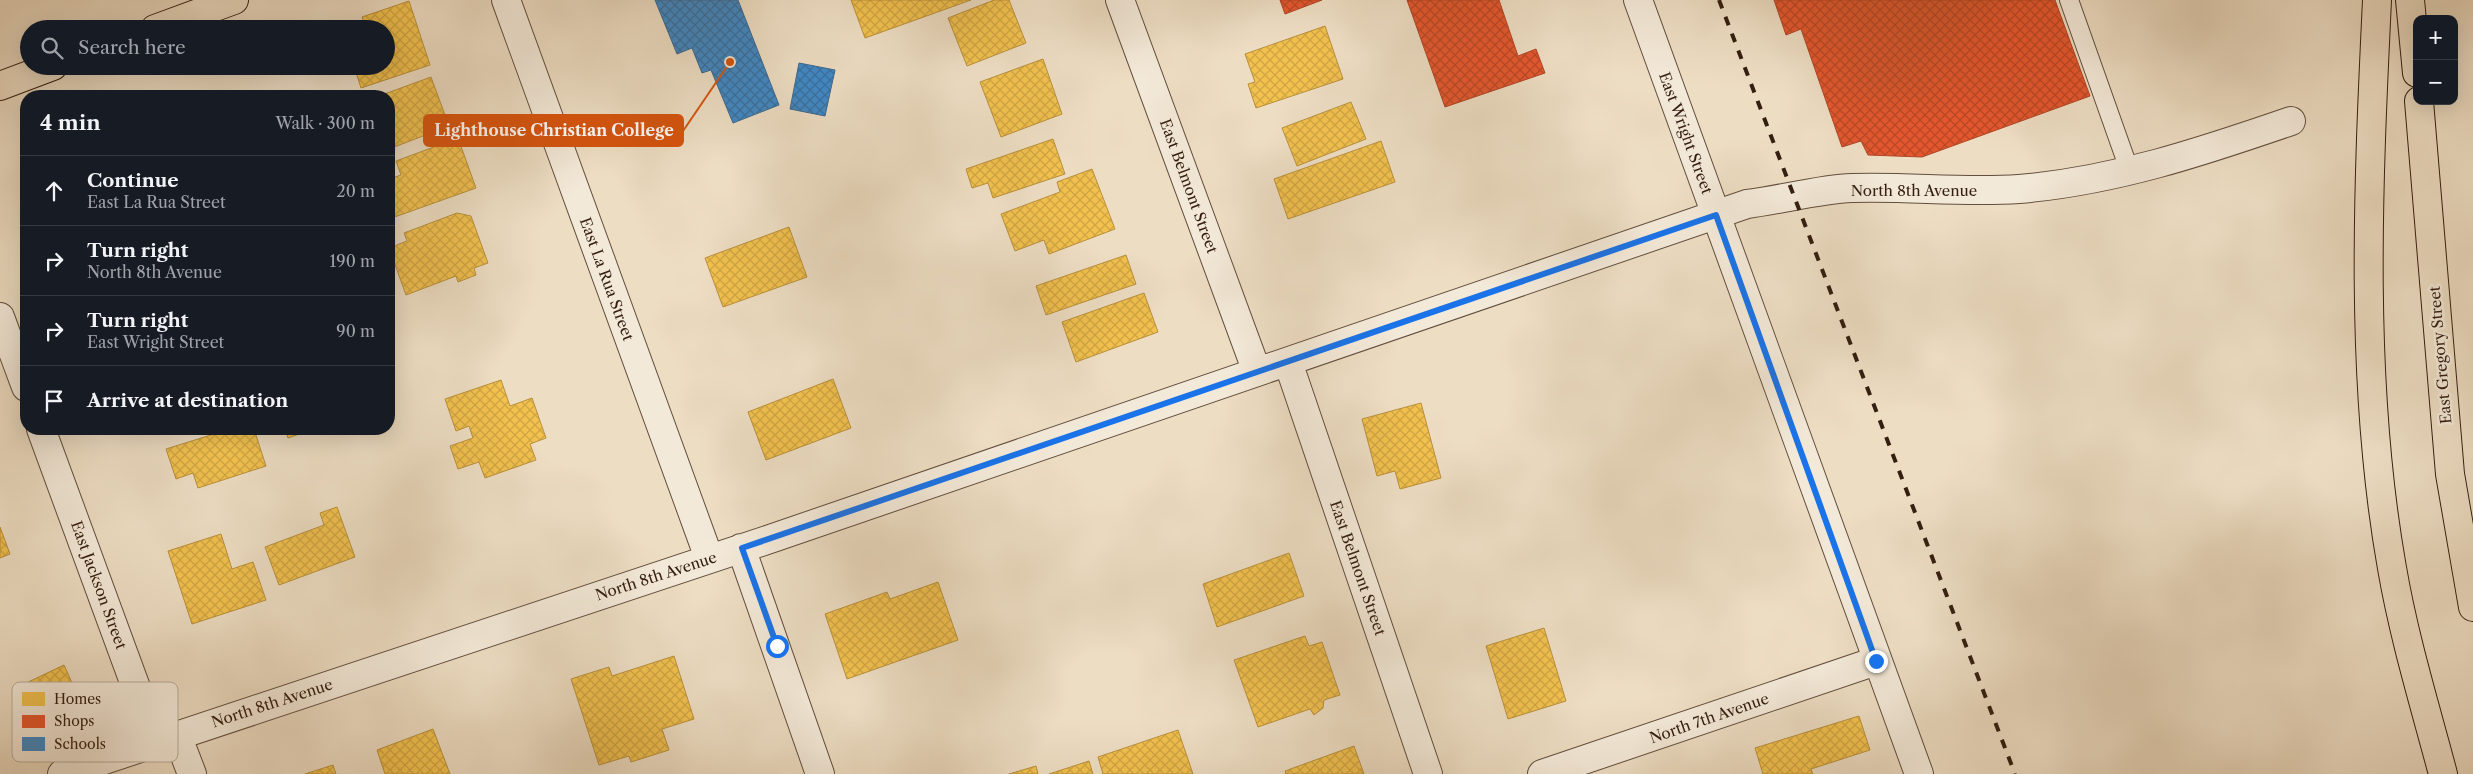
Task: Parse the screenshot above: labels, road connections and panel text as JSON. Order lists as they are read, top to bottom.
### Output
{
  "streets": {
    "main road": ["East Gregory Street"],
    "street": [
      "East Wright Street",
      "East Belmont Street",
      "North 8th Avenue",
      "East La Rua Street",
      "East Jackson Street",
      "North 7th Avenue"
    ]
  },
  "crossings": [
    ["East Wright Street", "North 8th Avenue"],
    ["East Wright Street", "North 7th Avenue"],
    ["East Belmont Street", "North 8th Avenue"],
    ["North 8th Avenue", "East La Rua Street"]
  ],
  "places": ["Lighthouse Christian College"],
  "legend": ["Homes", "Shops", "Schools"],
  "page": {
    "map_buttons": ["+", "−"],
    "search": "Search here",
    "heading": ["4 min", "Walk · 300 m"],
    "list": [
      ["Continue", "East La Rua Street", "20 m"],
      ["Turn right", "North 8th Avenue", "190 m"],
      ["Turn right", "East Wright Street", "90 m"],
      "Arrive at destination"
    ]
  }
}
